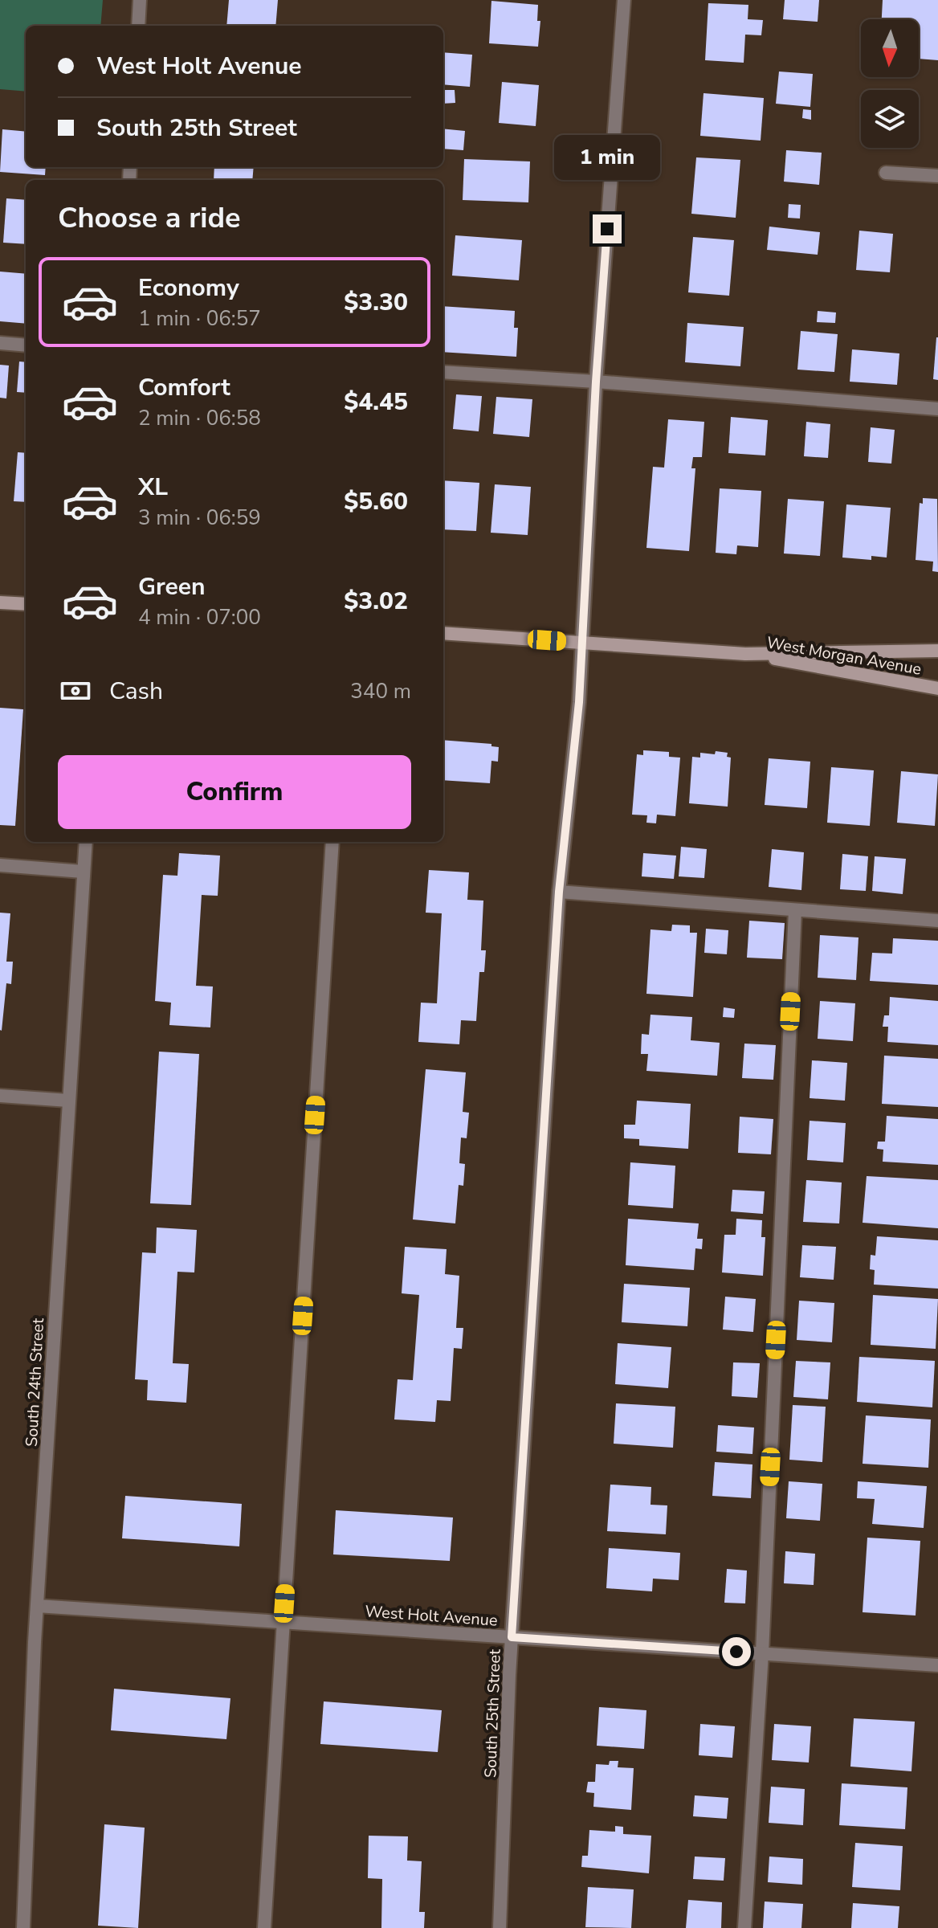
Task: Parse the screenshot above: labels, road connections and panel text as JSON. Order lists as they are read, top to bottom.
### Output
{
  "streets": {
    "street": [
      "West Morgan Avenue",
      "South 24th Street",
      "West Holt Avenue",
      "South 25th Street"
    ]
  },
  "crossings": [
    ["West Morgan Avenue", "South 25th Street"],
    ["South 24th Street", "West Holt Avenue"],
    ["West Holt Avenue", "South 25th Street"]
  ],
  "north": "bottom",
  "page": {
    "banner": ["West Holt Avenue", "South 25th Street"],
    "bubble": "1 min",
    "heading": "Choose a ride",
    "list": [
      {
        "name": "Economy",
        "note": "1 min · 06:57",
        "value": "$3.30"
      },
      {
        "name": "Comfort",
        "note": "2 min · 06:58",
        "value": "$4.45"
      },
      {
        "name": "XL",
        "note": "3 min · 06:59",
        "value": "$5.60"
      },
      {
        "name": "Green",
        "note": "4 min · 07:00",
        "value": "$3.02"
      }
    ],
    "pay": ["Cash", "340 m"],
    "buttons": "Confirm"
  }
}
